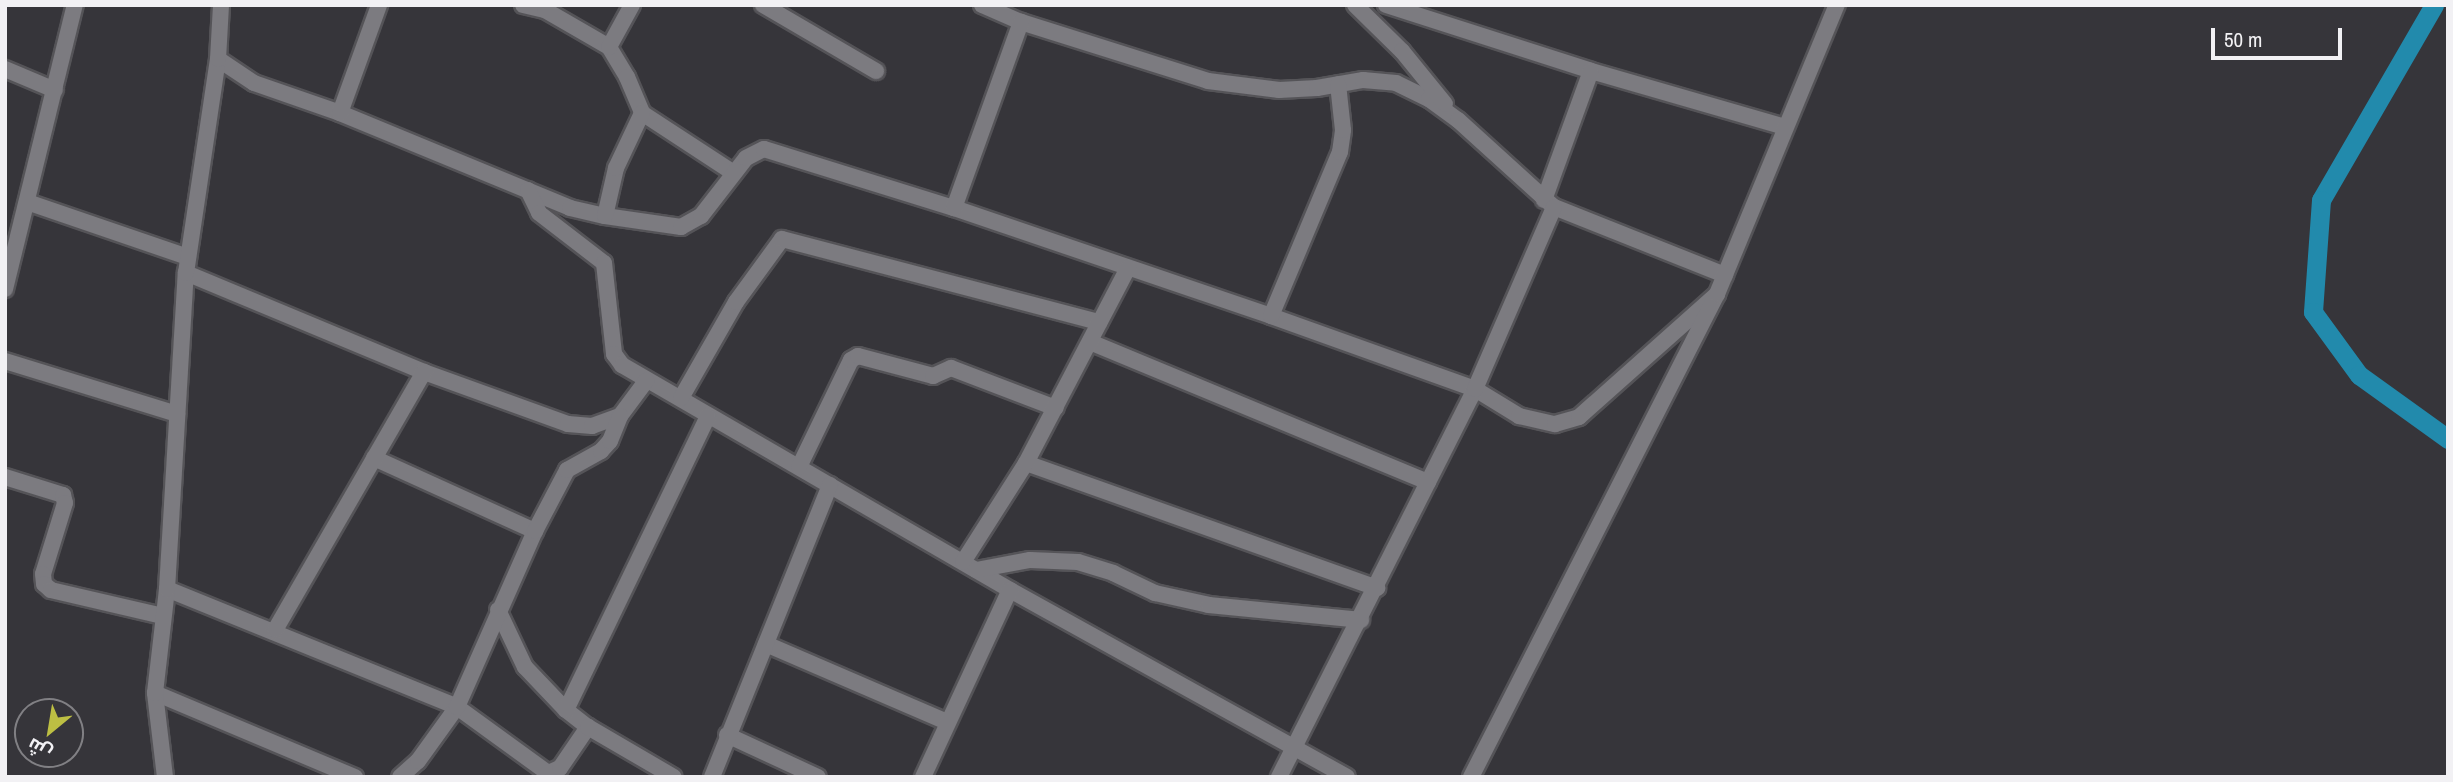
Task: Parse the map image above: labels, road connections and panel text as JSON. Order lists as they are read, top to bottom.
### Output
{
  "scale_bar": "50 m",
  "north": "bottom left"
}
